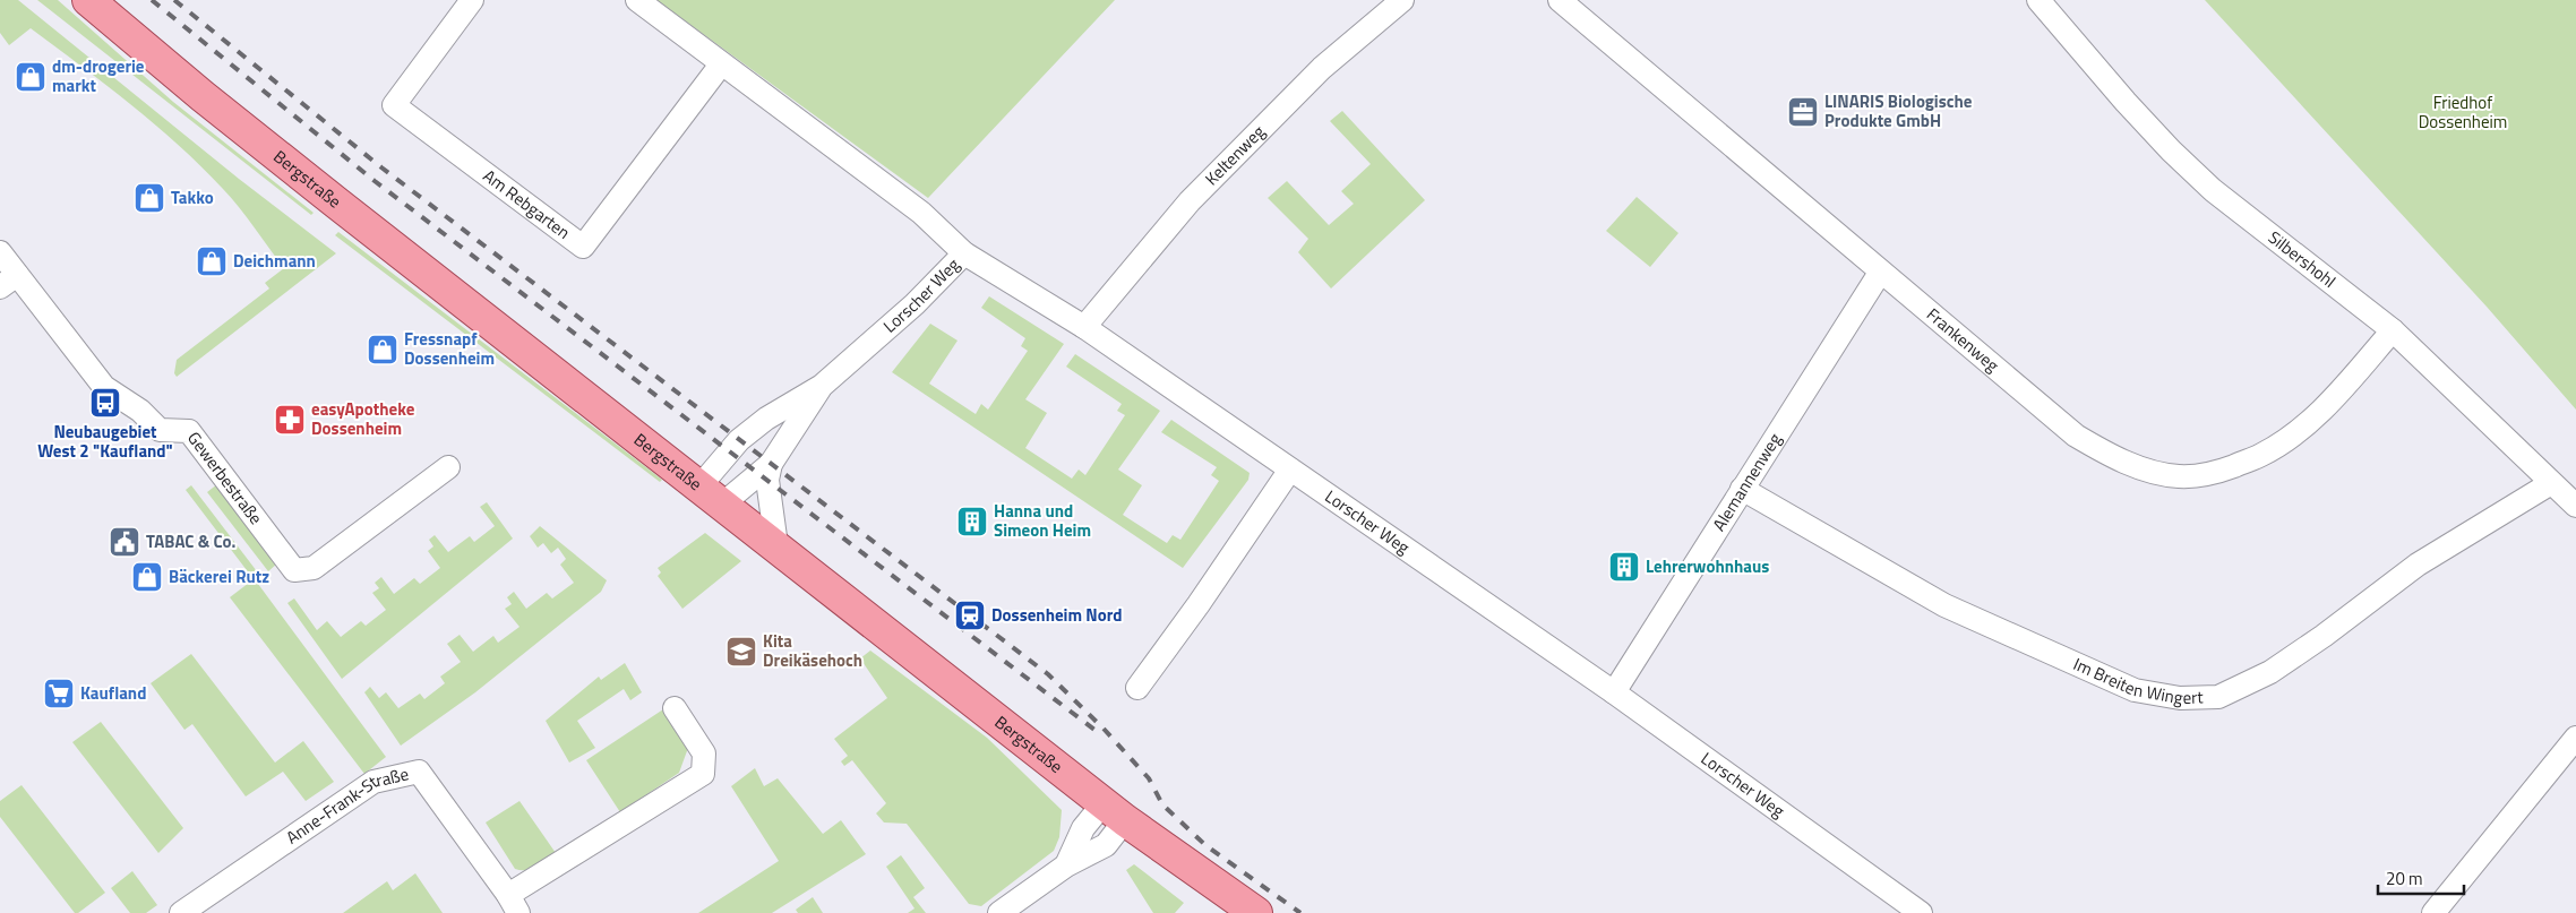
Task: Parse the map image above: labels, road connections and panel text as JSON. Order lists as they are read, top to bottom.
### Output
{
  "streets": {
    "main road": ["Bergstraße"],
    "street": [
      "Keltenweg",
      "Am Rebgarten",
      "Silbershohl",
      "Lorscher Weg",
      "Frankenweg",
      "Gewerbestraße",
      "Alemannenweg",
      "Im Breiten Wingert",
      "Anne-Frank-Straße"
    ]
  },
  "crossings": [
    ["Keltenweg", "Lorscher Weg"],
    ["Bergstraße", "Lorscher Weg"],
    ["Silbershohl", "Frankenweg"],
    ["Silbershohl", "Im Breiten Wingert"],
    ["Lorscher Weg", "Alemannenweg"],
    ["Frankenweg", "Alemannenweg"],
    ["Alemannenweg", "Im Breiten Wingert"]
  ],
  "parks": ["Friedhof Dossenheim"],
  "places": {
    "shop": [
      "dm-drogerie markt",
      "Takko",
      "Deichmann",
      "Fressnapf Dossenheim",
      "Bäckerei Rutz"
    ],
    "office": ["LINARIS Biologische Produkte GmbH"],
    "bus stop": ["Neubaugebiet West 2 \"Kaufland\""],
    "pharmacy": ["easyApotheke Dossenheim"],
    "building": ["Hanna und Simeon Heim", "Lehrerwohnhaus"],
    "public building": ["TABAC & Co."],
    "station": ["Dossenheim Nord"],
    "school or university": ["Kita Dreikäsehoch"],
    "supermarket": ["Kaufland"]
  },
  "scale_bar": "20 m"
}
